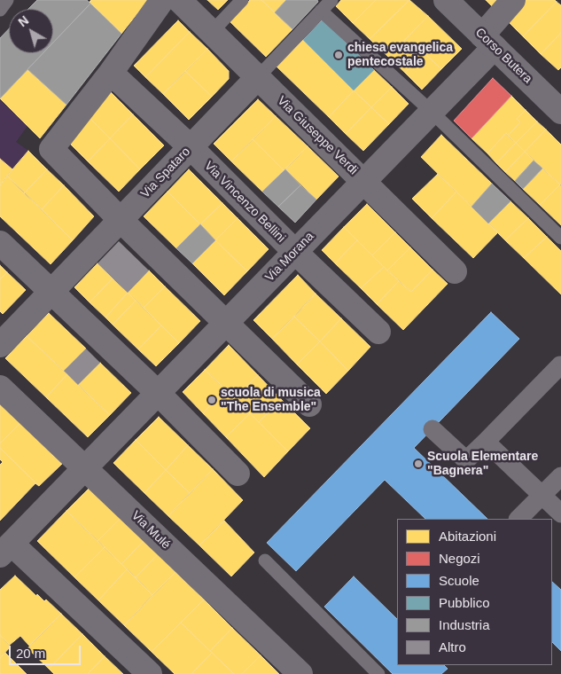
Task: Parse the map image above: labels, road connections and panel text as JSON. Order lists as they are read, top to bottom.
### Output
{
  "streets": {
    "street": [
      "Corso Butera",
      "Via Giuseppe Verdi",
      "Via Spataro",
      "Via Vincenzo Bellini",
      "Via Morana",
      "Via Mulé"
    ]
  },
  "crossings": [
    ["Corso Butera", "Via Morana"],
    ["Via Giuseppe Verdi", "Via Spataro"],
    ["Via Giuseppe Verdi", "Via Morana"],
    ["Via Spataro", "Via Vincenzo Bellini"],
    ["Via Vincenzo Bellini", "Via Morana"],
    ["Via Morana", "Via Mulé"]
  ],
  "places": ["chiesa evangelica pentecostale", "scuola di musica \"The Ensemble\"", "Scuola Elementare \"Bagnera\""],
  "legend": [
    "Abitazioni",
    "Negozi",
    "Scuole",
    "Pubblico",
    "Industria",
    "Altro"
  ],
  "scale_bar": "20 m",
  "north": "top left"
}
